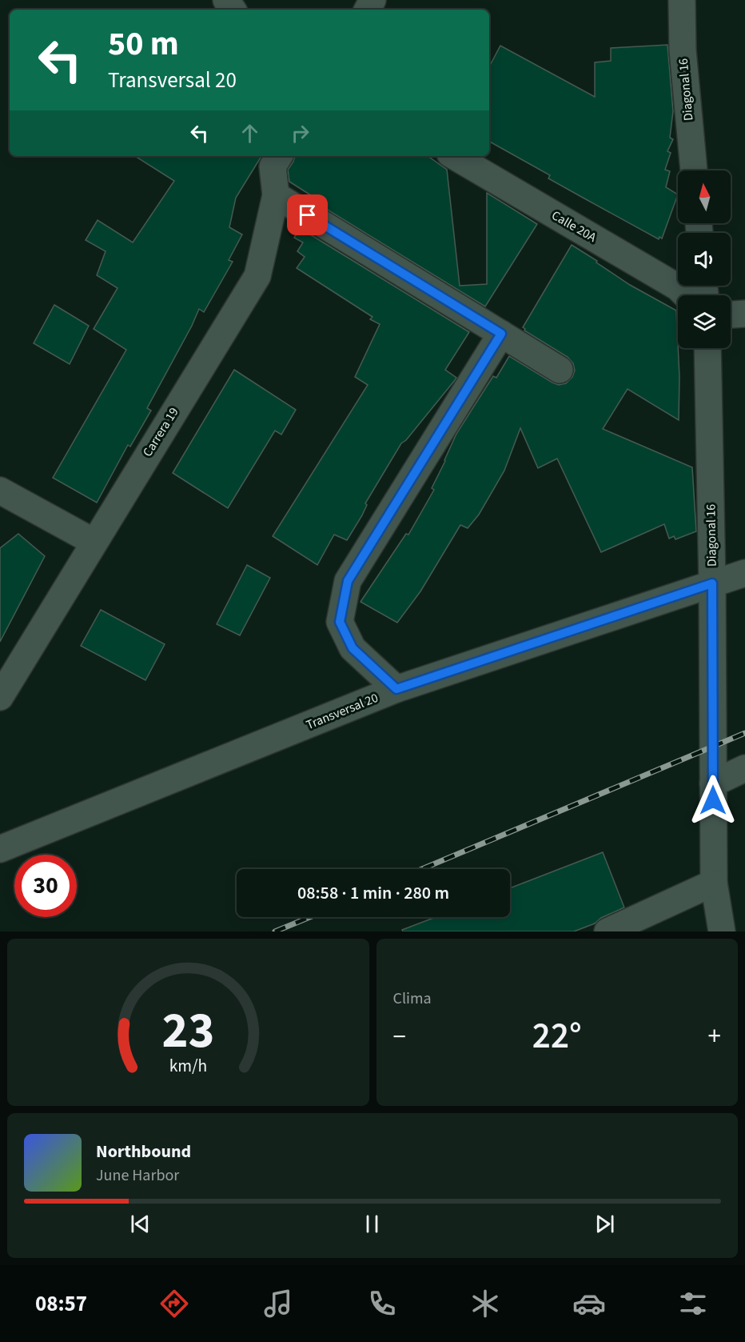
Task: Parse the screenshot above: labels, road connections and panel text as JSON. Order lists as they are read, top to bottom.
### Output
{
  "streets": {
    "street": [
      "Diagonal 16",
      "Calle 20A",
      "Carrera 19",
      "Transversal 20"
    ]
  },
  "crossings": [
    ["Diagonal 16", "Transversal 20"]
  ],
  "north": "top",
  "page": {
    "turn": ["50 m", "Transversal 20"],
    "limit": "30",
    "trip": "08:58 · 1 min · 280 m",
    "tile": "Clima",
    "heat": ["−", "22°", "+"],
    "song": ["Northbound", "June Harbor"],
    "tabs": "08:57",
    "gauge": ["23", "km/h"]
  }
}
